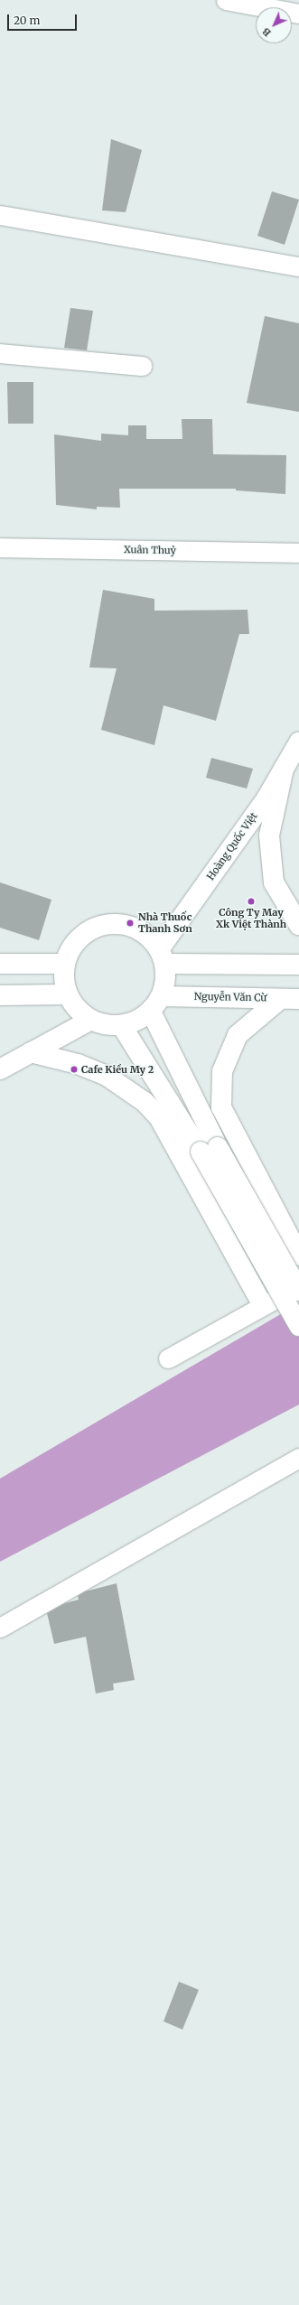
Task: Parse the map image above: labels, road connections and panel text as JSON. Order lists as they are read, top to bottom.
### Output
{
  "streets": {
    "street": ["Xuân Thuỷ", "Hoàng Quốc Việt", "Nguyễn Văn Cừ"]
  },
  "crossings": [
    ["Hoàng Quốc Việt", "Nguyễn Văn Cừ"]
  ],
  "places": ["Công Ty May Xk Việt Thành", "Nhà Thuốc Thanh Sơn", "Cafe Kiều My 2"],
  "scale_bar": "20 m",
  "north": "bottom left"
}
